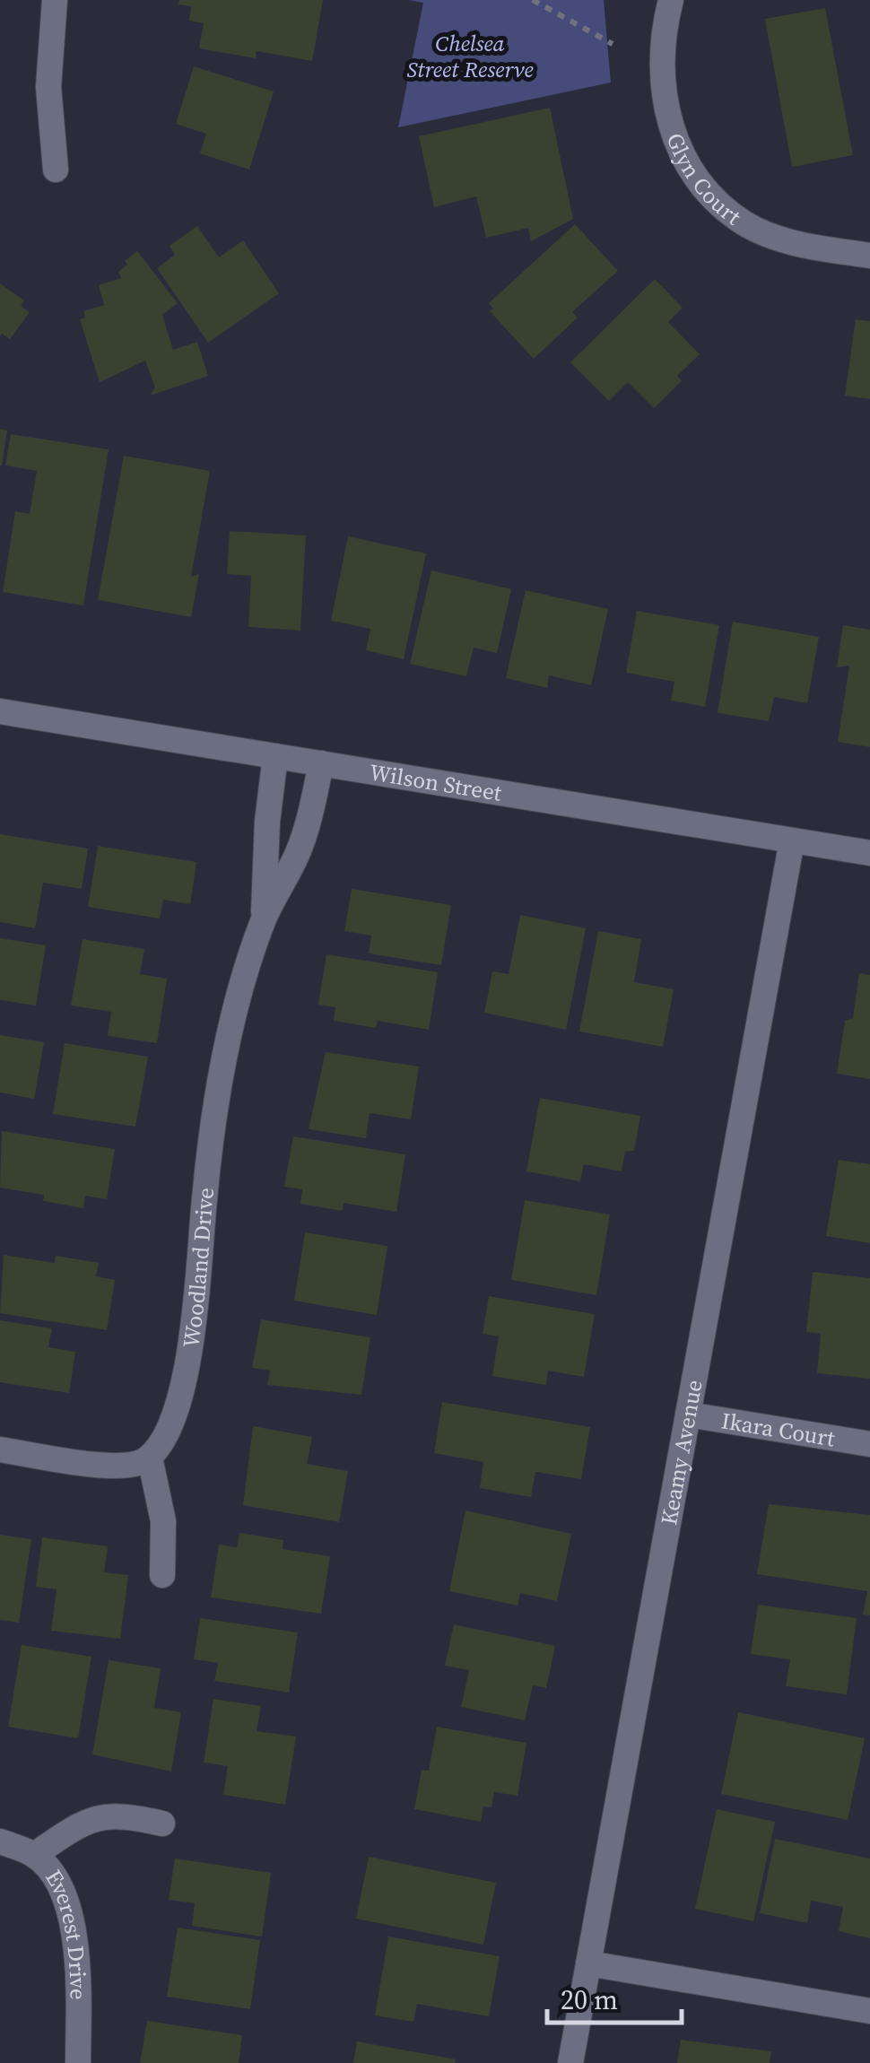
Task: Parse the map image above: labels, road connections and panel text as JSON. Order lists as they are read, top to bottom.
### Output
{
  "streets": {
    "street": [
      "Glyn Court",
      "Wilson Street",
      "Woodland Drive",
      "Ikara Court",
      "Keamy Avenue",
      "Everest Drive"
    ]
  },
  "crossings": [
    ["Wilson Street", "Woodland Drive"],
    ["Wilson Street", "Keamy Avenue"],
    ["Ikara Court", "Keamy Avenue"]
  ],
  "parks": ["Chelsea Street Reserve"],
  "scale_bar": "20 m"
}
